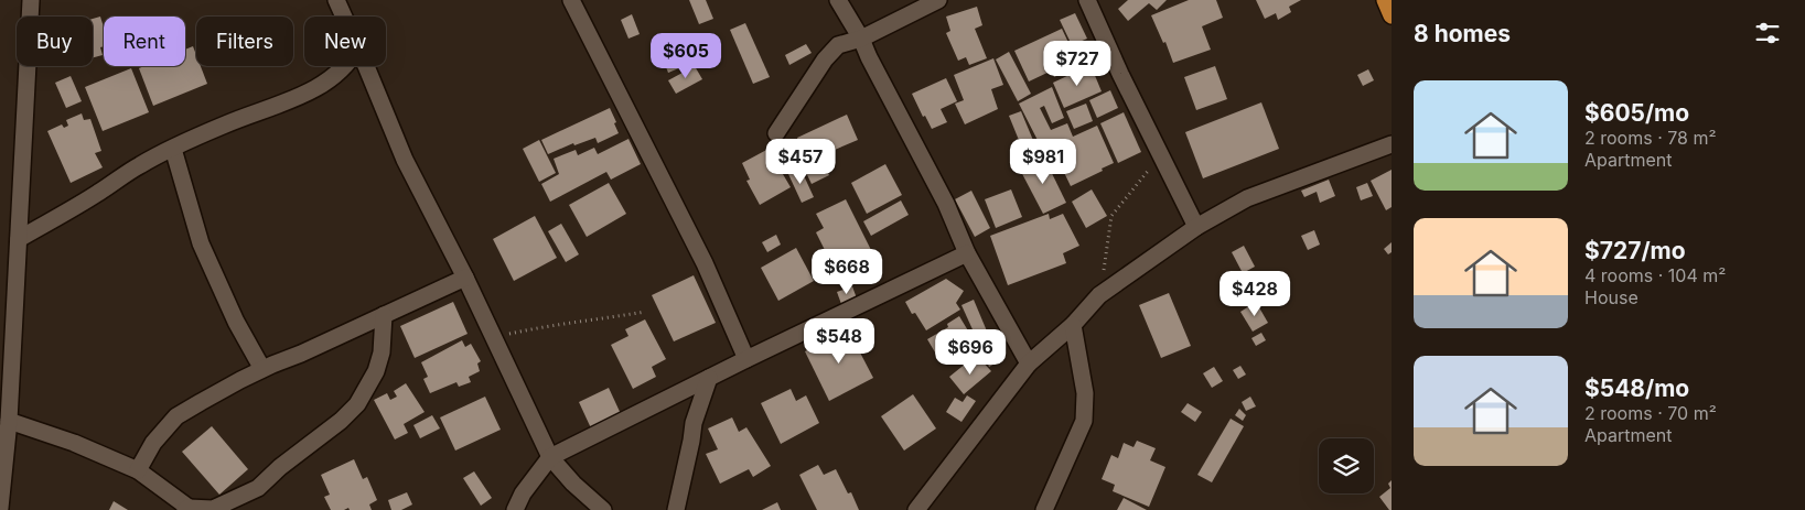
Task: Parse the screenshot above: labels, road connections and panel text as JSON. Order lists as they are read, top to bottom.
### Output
{
  "page": {
    "heading": "8 homes",
    "chip": [
      "Buy",
      "Rent",
      "Filters",
      "New"
    ],
    "price": [
      "$605",
      "$727",
      "$457",
      "$981",
      "$668",
      "$428",
      "$548",
      "$696"
    ],
    "list": [
      {
        "name": "$605/mo",
        "note": "2 rooms · 78 m² · Apartment"
      },
      {
        "name": "$727/mo",
        "note": "4 rooms · 104 m² · House"
      },
      {
        "name": "$548/mo",
        "note": "2 rooms · 70 m² · Apartment"
      }
    ]
  }
}
